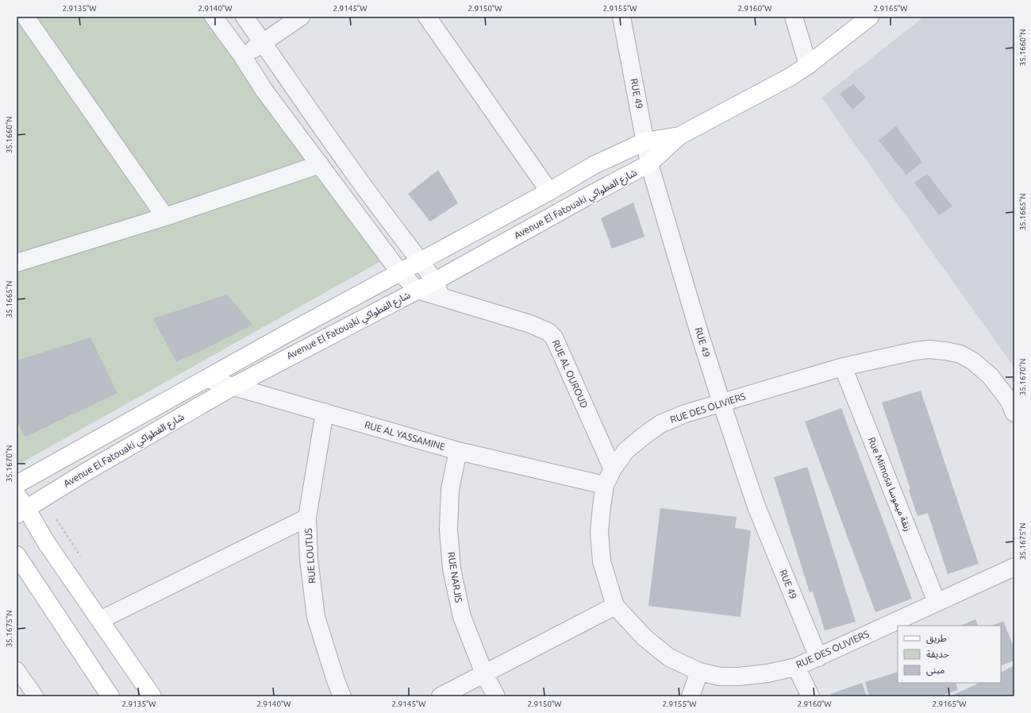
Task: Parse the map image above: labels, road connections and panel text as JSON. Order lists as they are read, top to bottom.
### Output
{
  "streets": {
    "main road": ["Avenue El Fatouaki شارع الفطواكي"],
    "street": [
      "RUE 49",
      "RUE AL OUROUD",
      "RUE DES OLIVIERS",
      "RUE AL YASSAMINE",
      "Rue Mimosa زنقة ميموسا",
      "RUE LOUTUS",
      "RUE NARJIS"
    ]
  },
  "crossings": [
    ["RUE 49", "Avenue El Fatouaki شارع الفطواكي"],
    ["RUE 49", "RUE DES OLIVIERS"],
    ["Avenue El Fatouaki شارع الفطواكي", "RUE AL OUROUD"],
    ["Avenue El Fatouaki شارع الفطواكي", "RUE AL YASSAMINE"],
    ["RUE AL OUROUD", "RUE DES OLIVIERS"],
    ["RUE DES OLIVIERS", "RUE AL YASSAMINE"],
    ["RUE DES OLIVIERS", "Rue Mimosa زنقة ميموسا"],
    ["RUE AL YASSAMINE", "RUE LOUTUS"],
    ["RUE AL YASSAMINE", "RUE NARJIS"]
  ],
  "legend": ["طريق", "حديقة", "مبنى"],
  "coordinates": [
    "2.9135°W",
    "2.9140°W",
    "2.9145°W",
    "2.9150°W",
    "2.9155°W",
    "2.9160°W",
    "2.9165°W",
    "35.1660°N",
    "35.1665°N",
    "35.1670°N",
    "35.1675°N"
  ]
}
